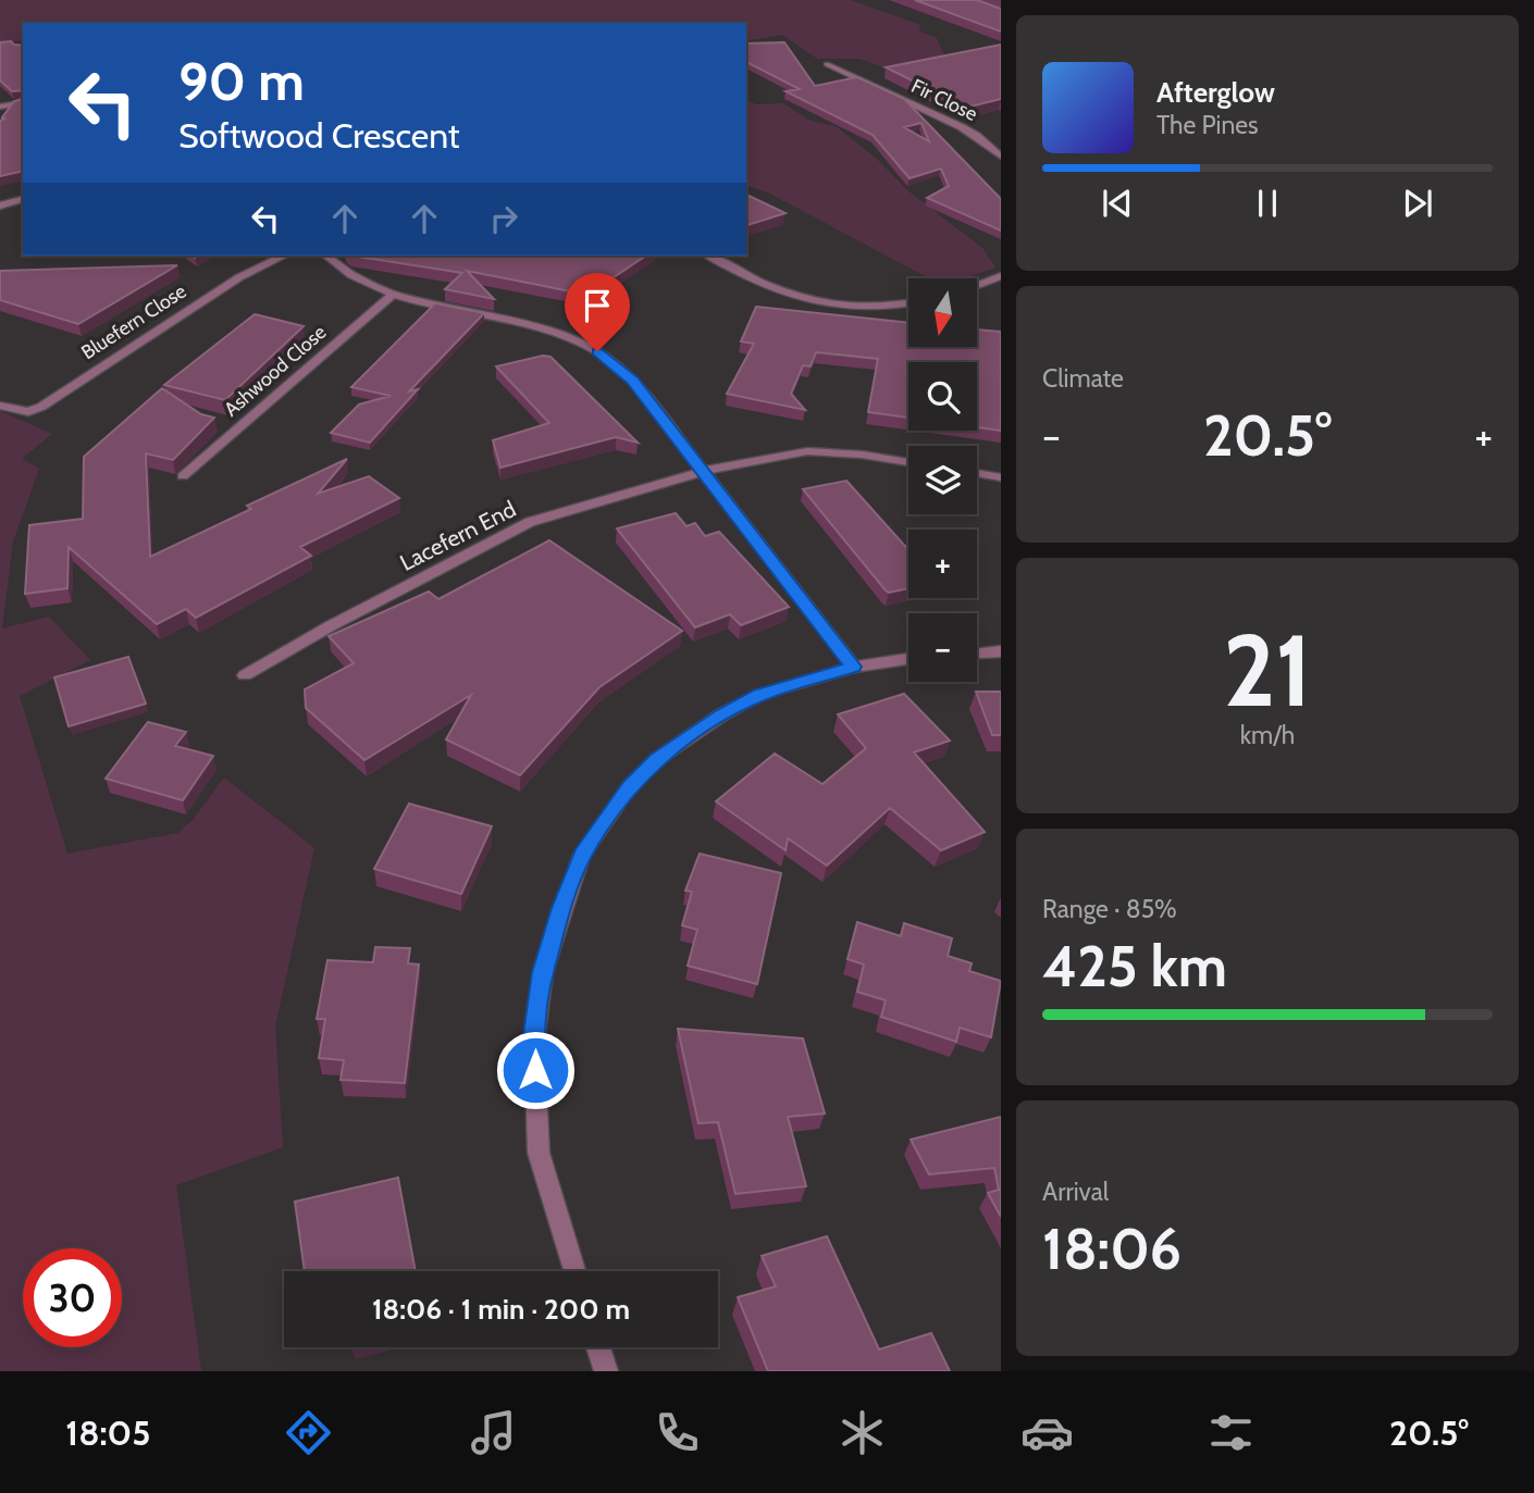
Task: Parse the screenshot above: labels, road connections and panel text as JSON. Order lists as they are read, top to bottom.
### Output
{
  "streets": {
    "street": [
      "Fir Close",
      "Bluefern Close",
      "Ashwood Close",
      "Lacefern End"
    ]
  },
  "north": "bottom",
  "page": {
    "turn": ["90 m", "Softwood Crescent"],
    "song": ["Afterglow", "The Pines"],
    "map_buttons": ["+", "−"],
    "tile": [
      "Climate",
      ["21", "km/h"],
      ["Range · 85%", "425 km"],
      ["Arrival", "18:06"]
    ],
    "heat": ["−", "20.5°", "+"],
    "limit": "30",
    "trip": "18:06 · 1 min · 200 m",
    "tabs": ["18:05", "20.5°"]
  }
}
